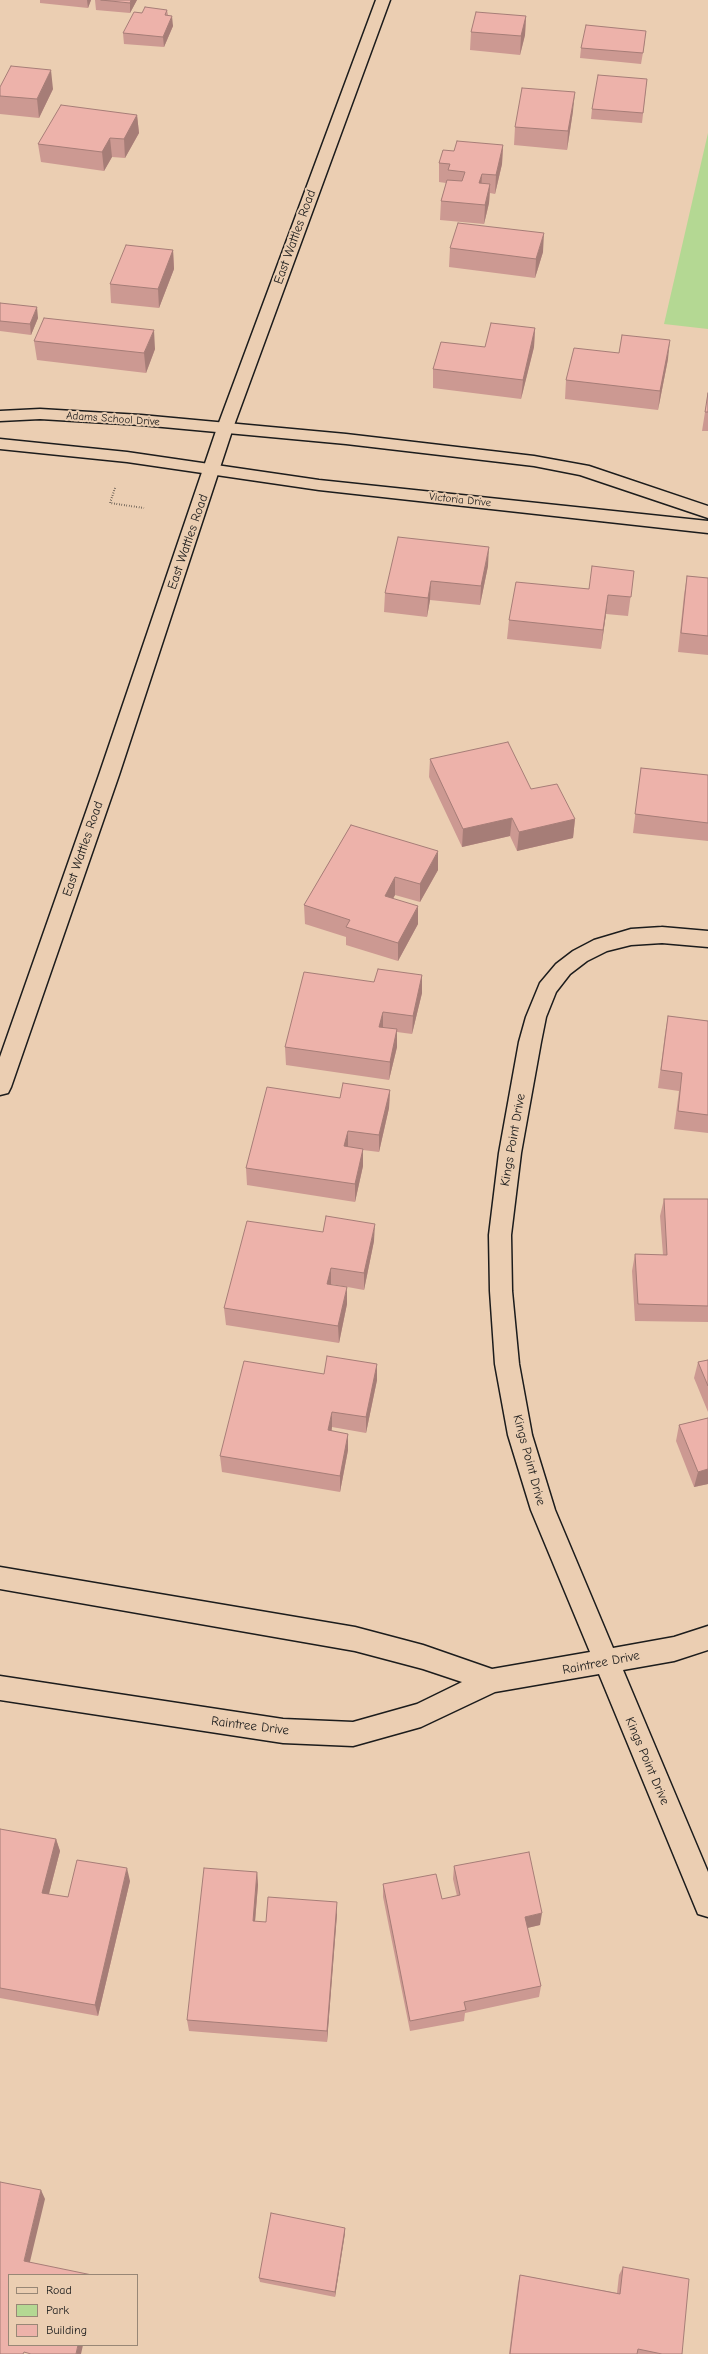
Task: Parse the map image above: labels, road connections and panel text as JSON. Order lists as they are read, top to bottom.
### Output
{
  "streets": {
    "street": [
      "East Wattles Road",
      "Adams School Drive",
      "Victoria Drive",
      "Kings Point Drive",
      "Raintree Drive"
    ]
  },
  "crossings": [
    ["East Wattles Road", "Adams School Drive"],
    ["East Wattles Road", "Victoria Drive"],
    ["Kings Point Drive", "Raintree Drive"]
  ],
  "legend": ["Road", "Park", "Building"]
}
